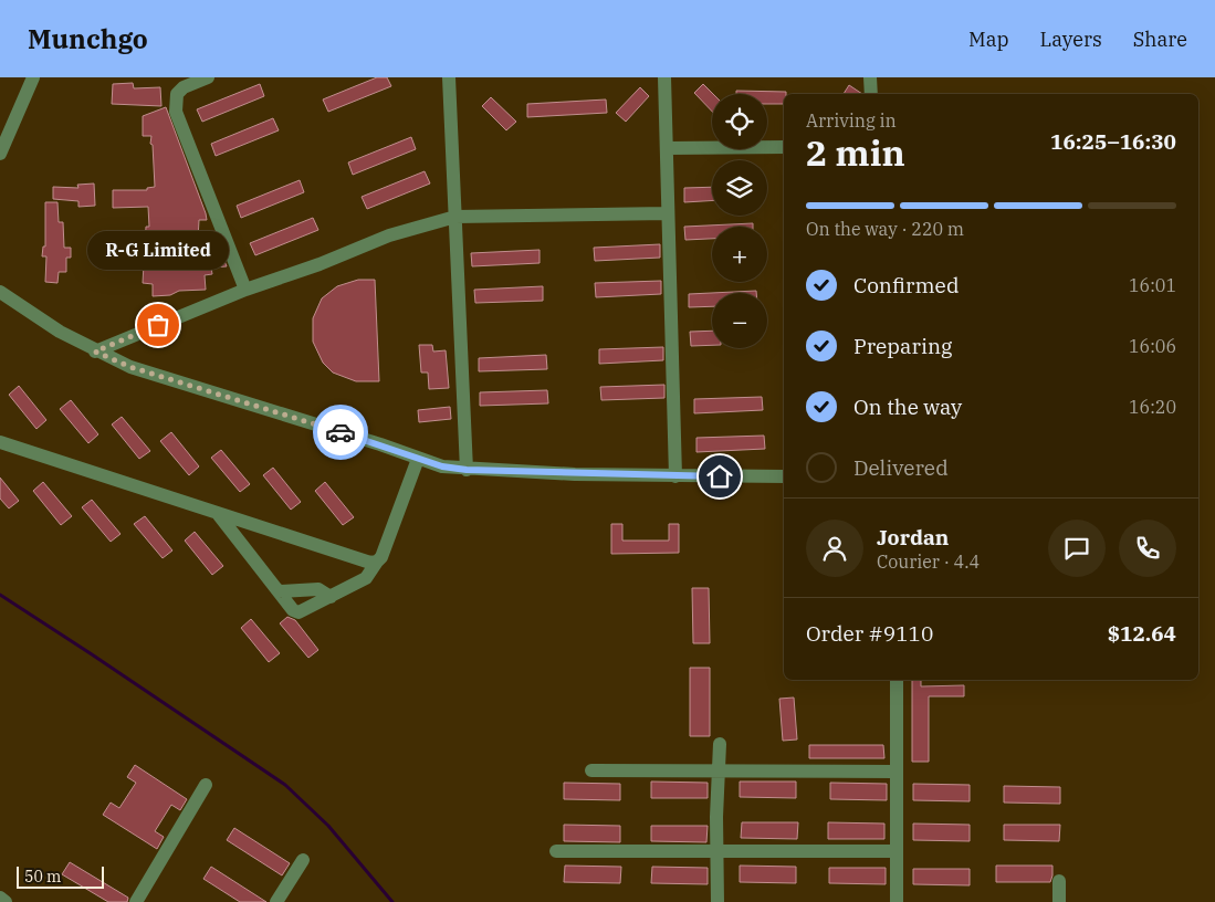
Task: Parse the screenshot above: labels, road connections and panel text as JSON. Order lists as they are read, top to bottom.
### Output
{
  "places": ["R-G Limited"],
  "scale_bar": "50 m",
  "page": {
    "header": "Munchgo",
    "nav": ["Map", "Layers", "Share"],
    "map_buttons": ["+", "−"],
    "heading": ["2 min", "Arriving in", "16:25–16:30"],
    "panel": [
      "Jordan",
      "Courier · 4.4",
      "Order #9110",
      "$12.64"
    ],
    "bar": "On the way · 220 m",
    "bubble": "R-G Limited",
    "list": [
      ["Confirmed", "16:01"],
      ["Preparing", "16:06"],
      ["On the way", "16:20"],
      "Delivered"
    ],
    "scale": "50 m"
  }
}
